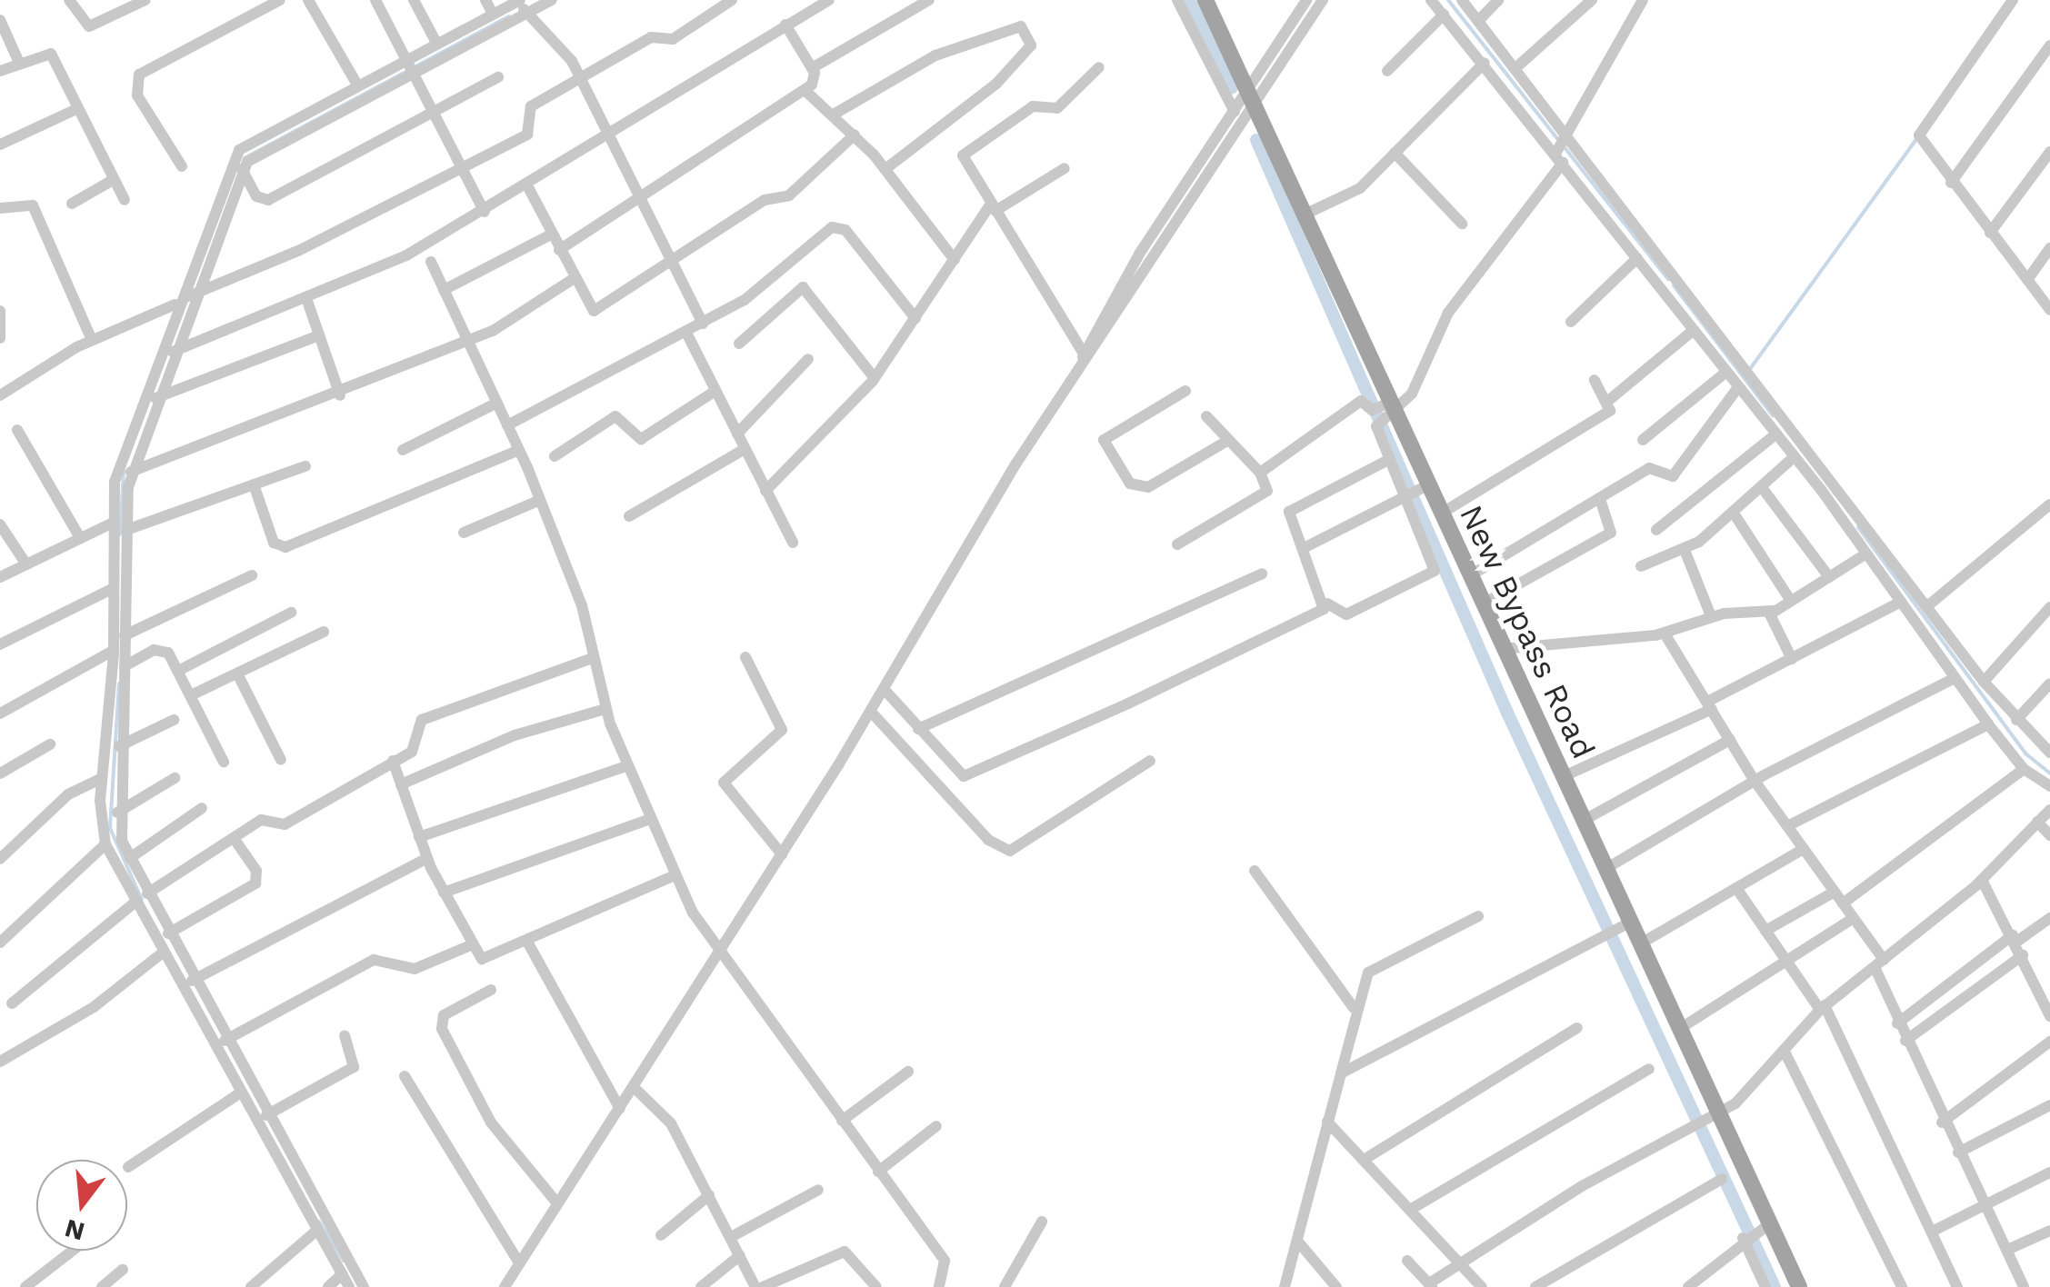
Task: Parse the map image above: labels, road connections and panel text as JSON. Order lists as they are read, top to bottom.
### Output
{
  "streets": {
    "main road": ["New Bypass Road"]
  },
  "north": "bottom"
}
